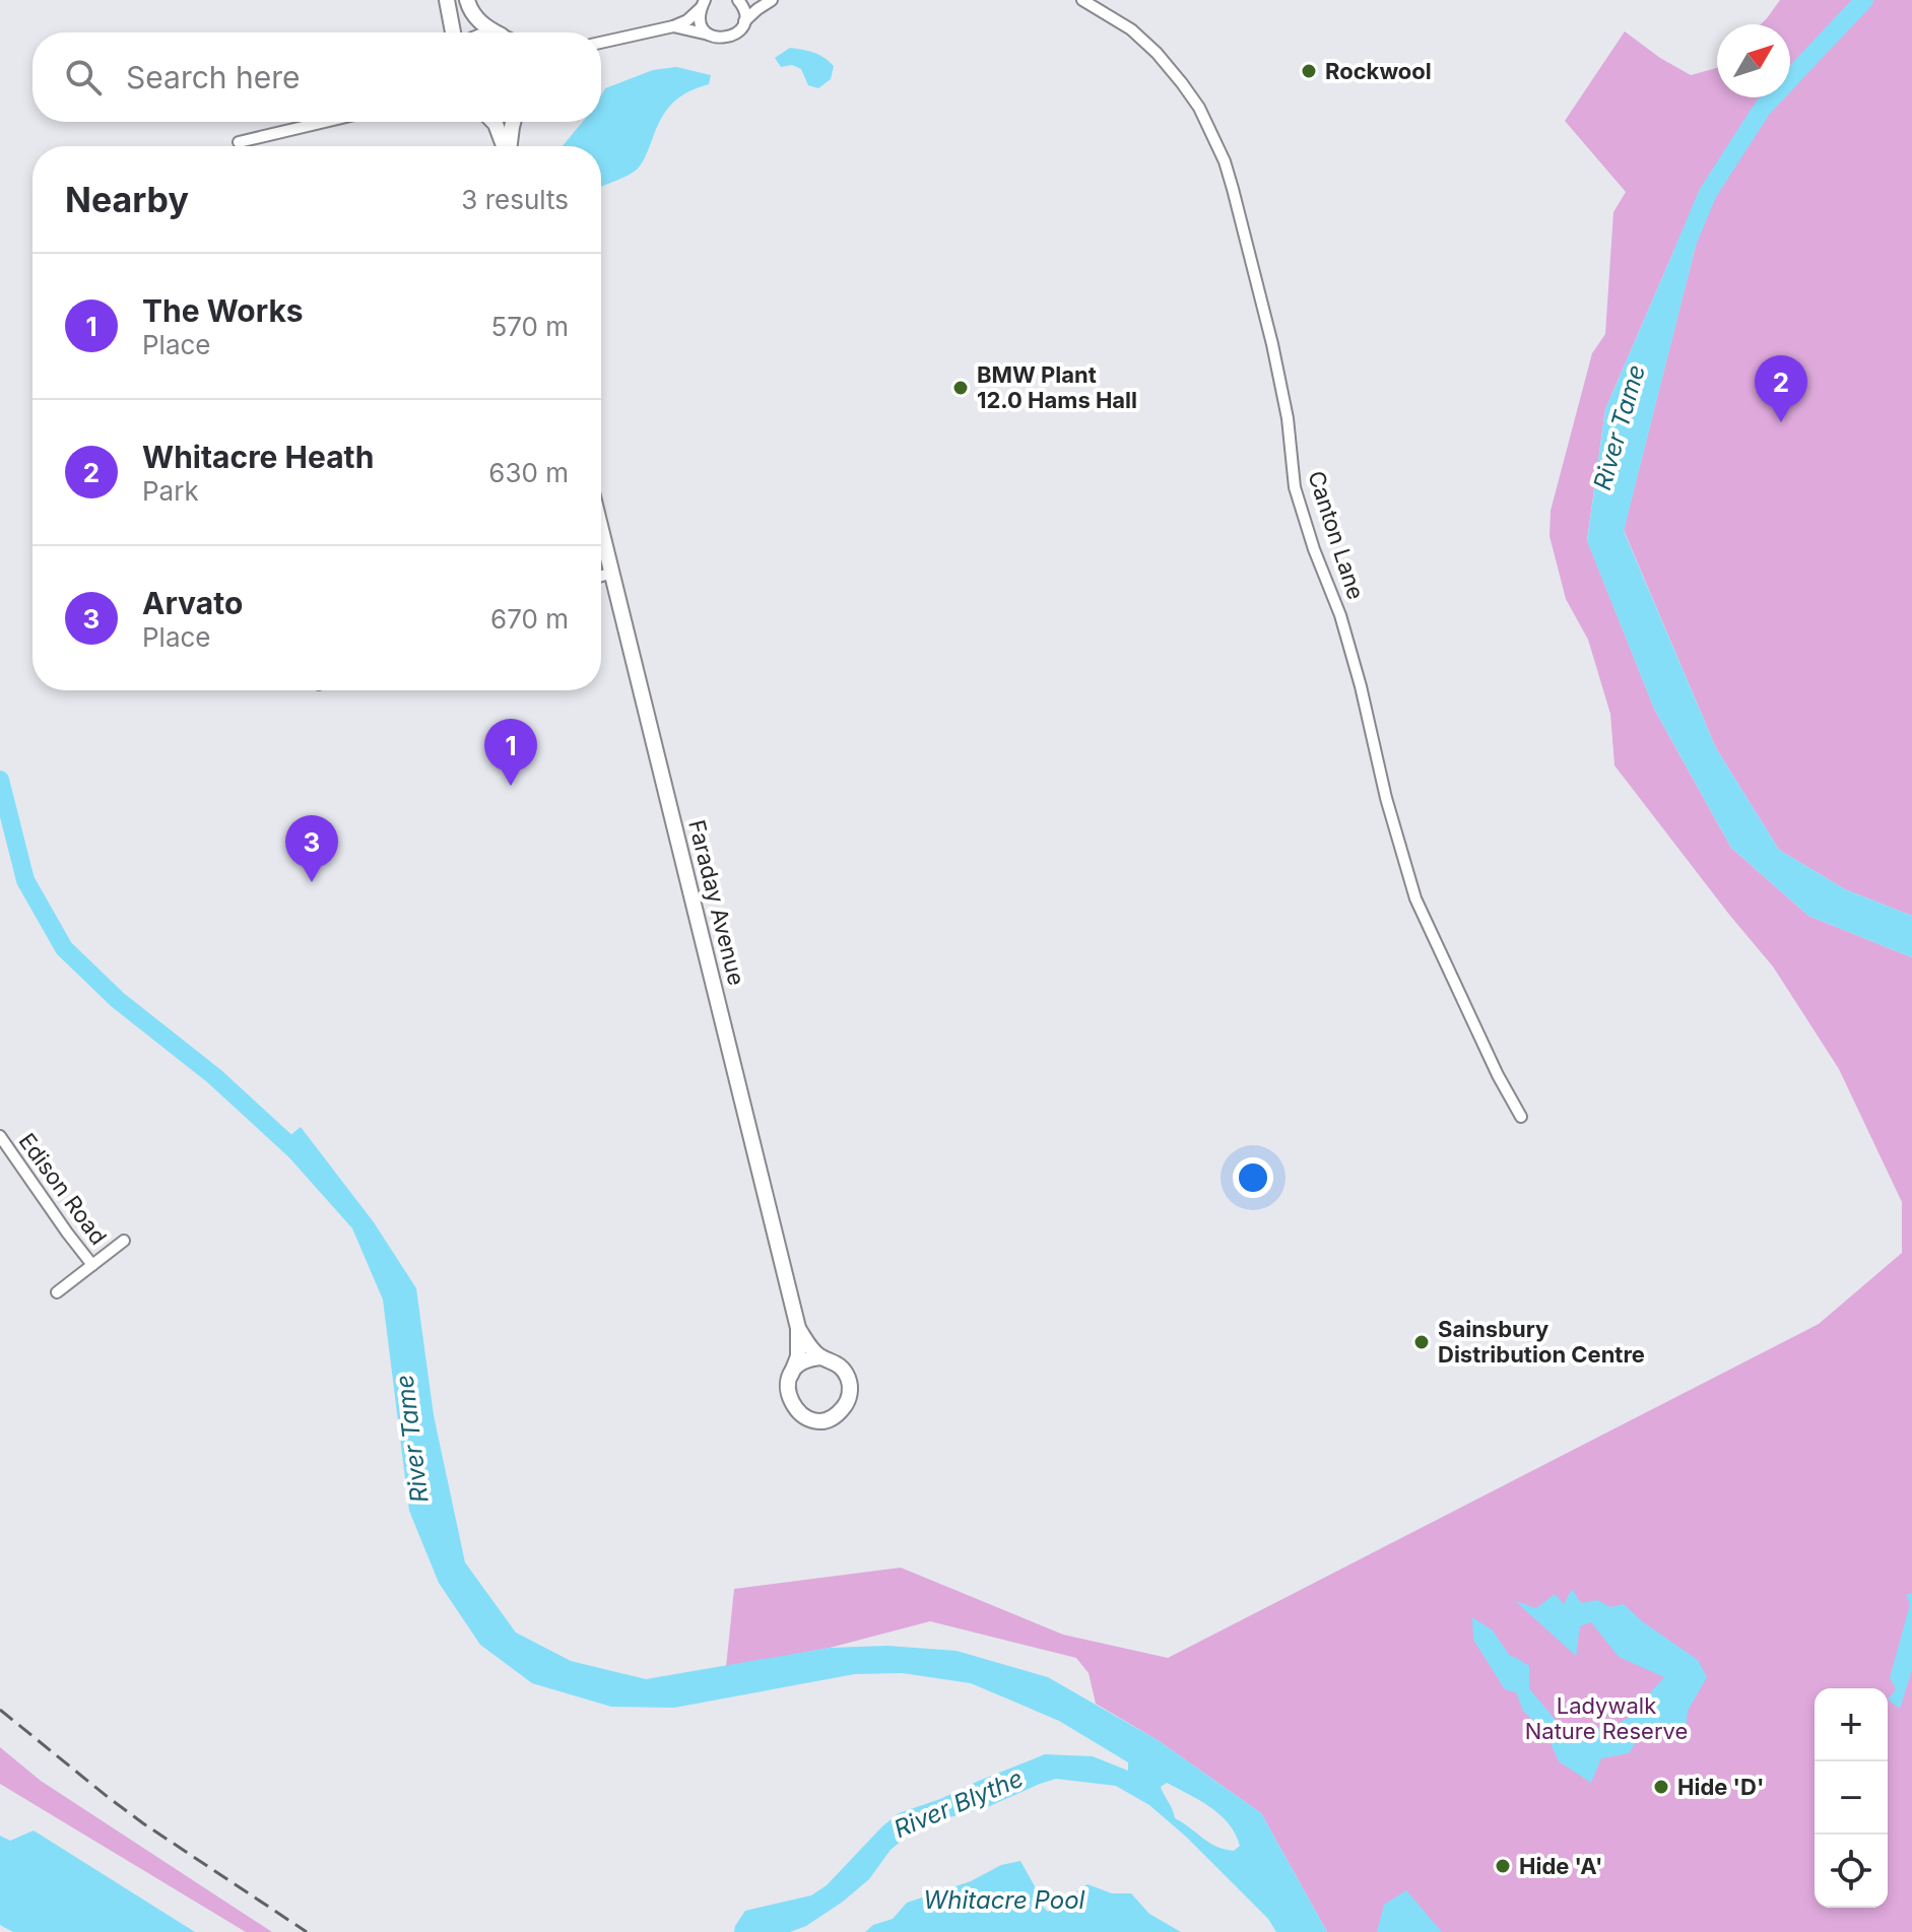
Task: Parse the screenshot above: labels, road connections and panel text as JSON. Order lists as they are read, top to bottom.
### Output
{
  "streets": {
    "street": ["Canton Lane", "Faraday Avenue", "Edison Road"]
  },
  "water": ["River Tame", "River Blythe", "Whitacre Pool"],
  "parks": ["Ladywalk Nature Reserve"],
  "places": [
    "Rockwool",
    "BMW Plant 12.0 Hams Hall",
    "Sainsbury Distribution Centre",
    "Hide 'D'",
    "Hide 'A'"
  ],
  "north": "top right",
  "page": {
    "search": "Search here",
    "heading": ["Nearby", "3 results"],
    "list": [
      {
        "mark": "1",
        "name": "The Works",
        "note": "Place",
        "value": "570 m"
      },
      {
        "mark": "2",
        "name": "Whitacre Heath",
        "note": "Park",
        "value": "630 m"
      },
      {
        "mark": "3",
        "name": "Arvato",
        "note": "Place",
        "value": "670 m"
      }
    ],
    "pins": ["2", "1", "3"],
    "map_buttons": ["+", "−"]
  }
}
